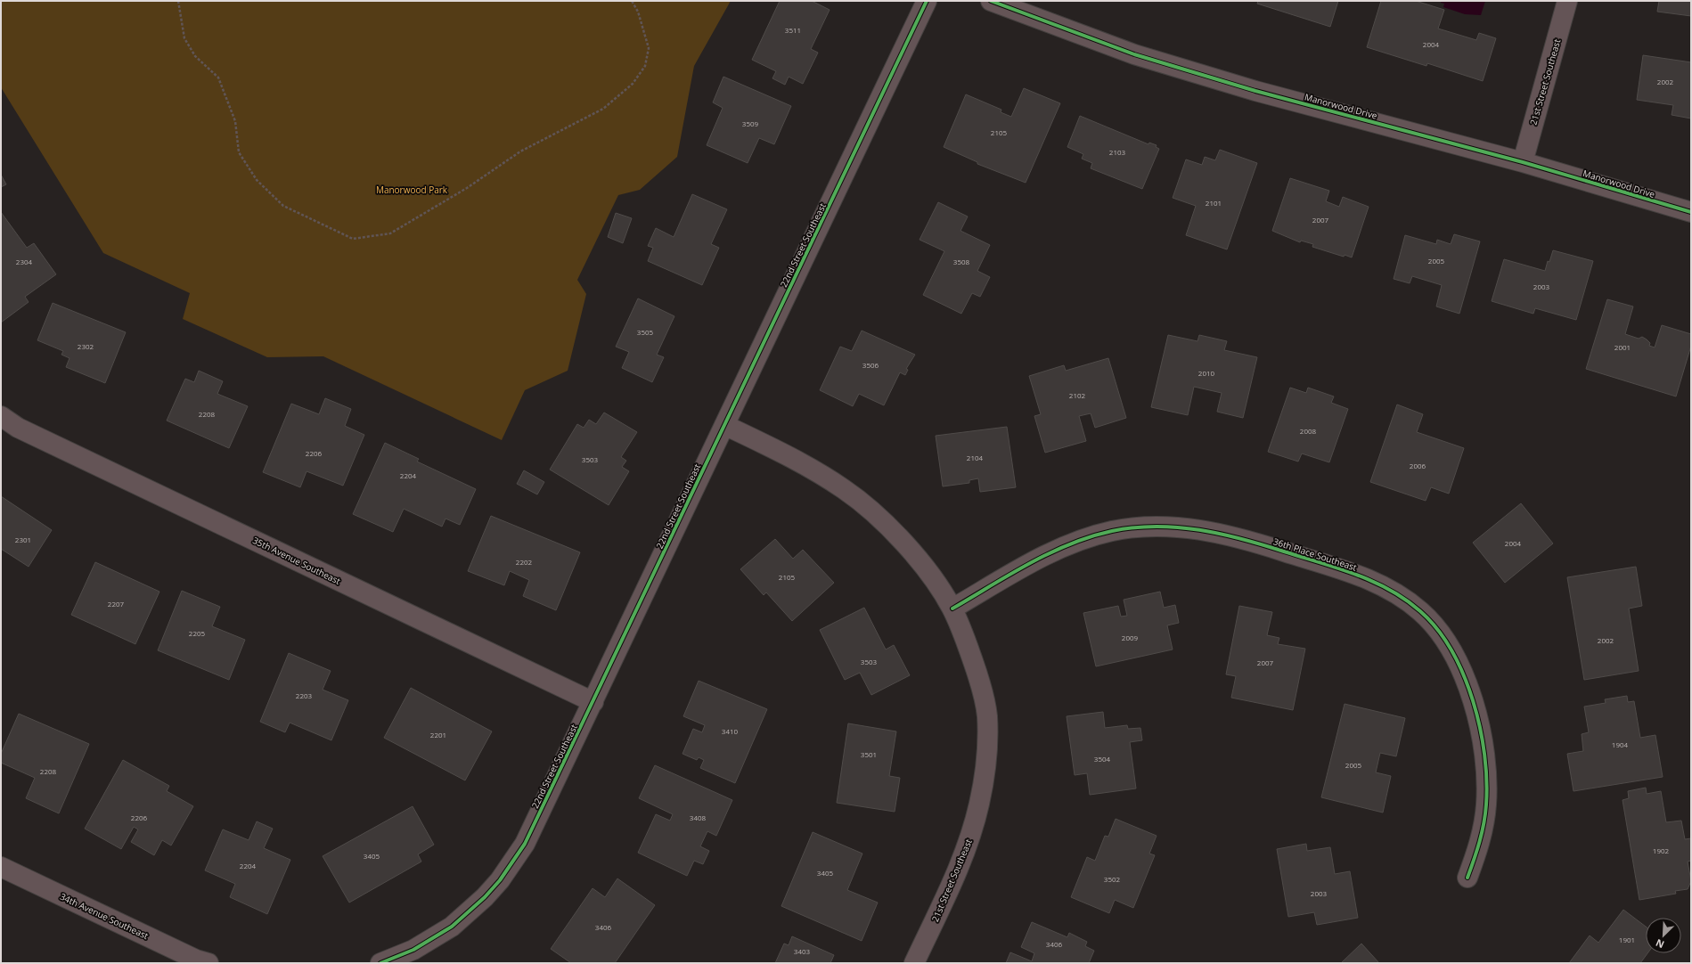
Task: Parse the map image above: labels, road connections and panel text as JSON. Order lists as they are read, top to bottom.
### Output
{
  "streets": {
    "street": [
      "21st Street Southeast",
      "Manorwood Drive",
      "22nd Street Southeast",
      "36th Place Southeast",
      "35th Avenue Southeast",
      "34th Avenue Southeast"
    ]
  },
  "crossings": [
    ["21st Street Southeast", "Manorwood Drive"],
    ["21st Street Southeast", "22nd Street Southeast"],
    ["21st Street Southeast", "36th Place Southeast"],
    ["22nd Street Southeast", "35th Avenue Southeast"]
  ],
  "parks": ["Manorwood Park"],
  "house_numbers": [
    "3511",
    "2004",
    "2002",
    "3509",
    "2105",
    "2103",
    "2101",
    "2007",
    "2005",
    "2304",
    "3508",
    "2003",
    "3505",
    "2302",
    "2001",
    "3506",
    "2010",
    "2102",
    "2208",
    "2008",
    "2206",
    "2104",
    "3503",
    "2006",
    "2204",
    "2301",
    "2004",
    "2202",
    "2105",
    "2207",
    "2205",
    "2009",
    "2002",
    "3503",
    "2007",
    "2203",
    "3410",
    "2201",
    "1904",
    "3501",
    "3504",
    "2005",
    "2208",
    "2206",
    "3408",
    "1902",
    "3405",
    "2204",
    "3405",
    "3502",
    "2003",
    "3406",
    "1901",
    "3406",
    "3403"
  ],
  "north": "bottom left"
}
